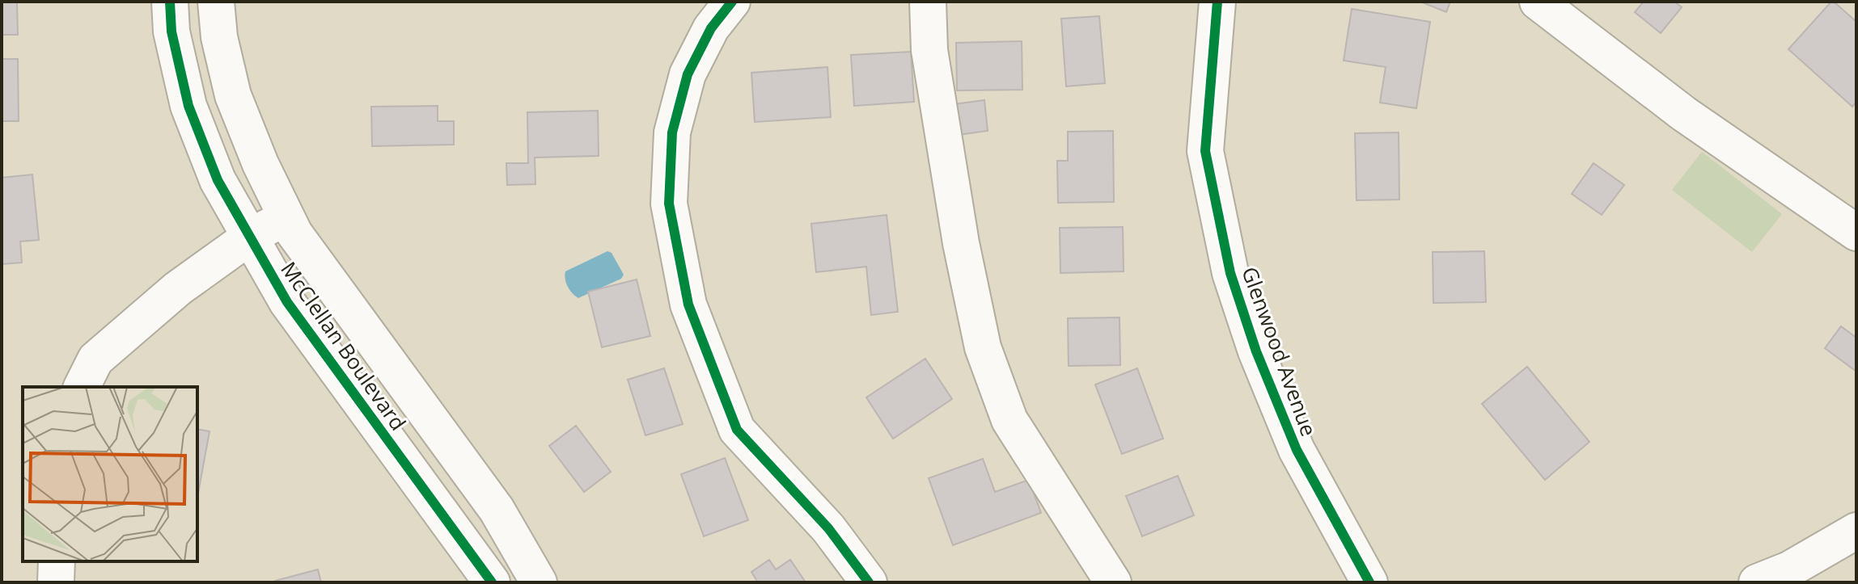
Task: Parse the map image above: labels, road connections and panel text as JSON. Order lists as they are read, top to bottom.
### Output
{
  "streets": {
    "street": ["McClellan Boulevard", "Glenwood Avenue"]
  }
}
